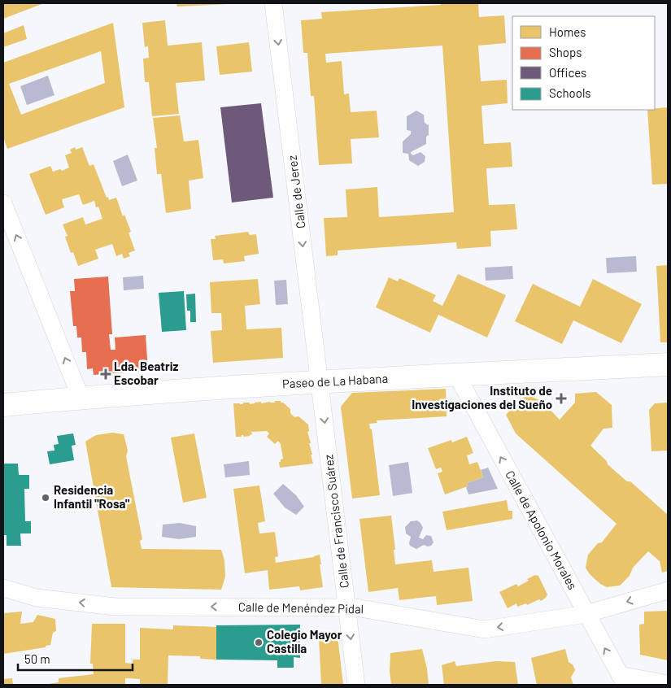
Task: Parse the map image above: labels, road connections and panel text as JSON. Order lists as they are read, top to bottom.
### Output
{
  "streets": {
    "street": [
      "Calle de Jerez",
      "Paseo de La Habana",
      "Calle de Francisco Suárez",
      "Calle de Apolonio Morales",
      "Calle de Menéndez Pidal"
    ]
  },
  "crossings": [
    ["Calle de Jerez", "Paseo de La Habana"],
    ["Calle de Jerez", "Calle de Francisco Suárez"],
    ["Paseo de La Habana", "Calle de Francisco Suárez"],
    ["Paseo de La Habana", "Calle de Apolonio Morales"],
    ["Calle de Francisco Suárez", "Calle de Menéndez Pidal"],
    ["Calle de Apolonio Morales", "Calle de Menéndez Pidal"]
  ],
  "one_way": [
    "Calle de Jerez",
    "Calle de Francisco Suárez",
    "Calle de Apolonio Morales",
    "Calle de Menéndez Pidal"
  ],
  "places": {
    "health": ["Lda. Beatriz Escobar", "Instituto de Investigaciones del Sueño"],
    "other": ["Residencia Infantil \"Rosa\"", "Colegio Mayor Castilla"]
  },
  "legend": [
    "Homes",
    "Shops",
    "Offices",
    "Schools"
  ],
  "scale_bar": "50 m"
}
